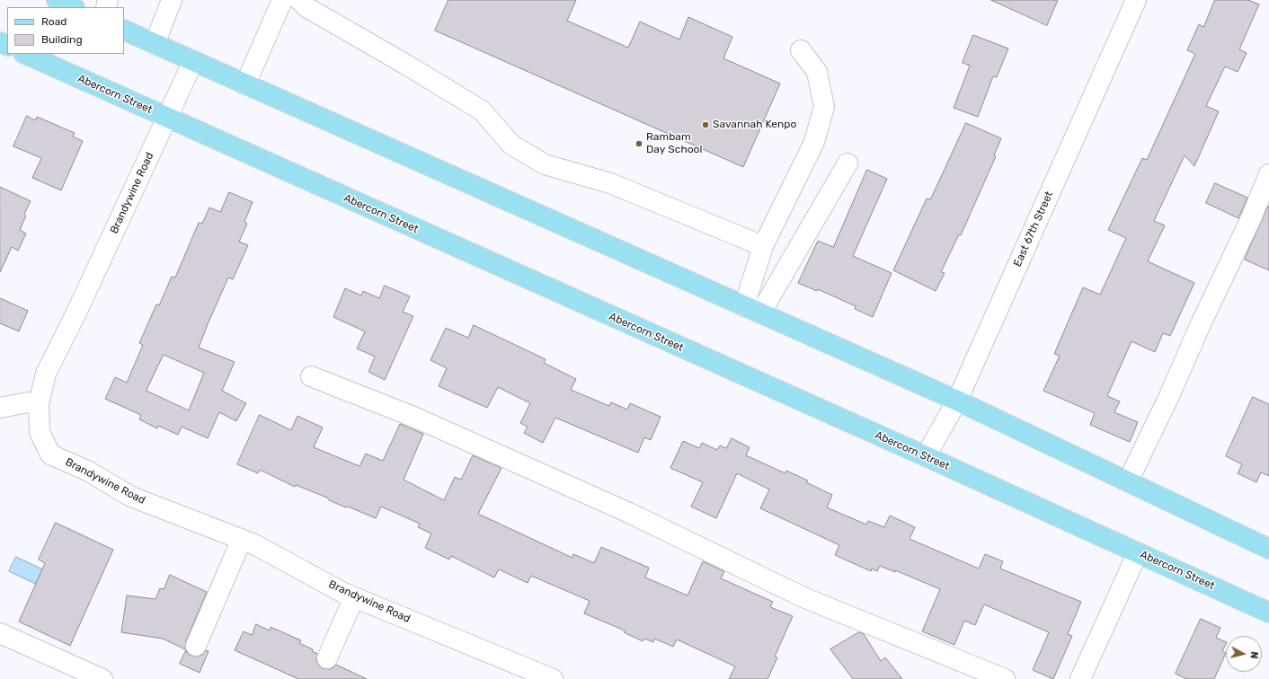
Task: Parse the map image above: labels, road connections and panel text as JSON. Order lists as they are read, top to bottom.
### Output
{
  "streets": {
    "main road": ["Abercorn Street"],
    "street": ["Brandywine Road", "East 67th Street"]
  },
  "crossings": [
    ["Abercorn Street", "Brandywine Road"],
    ["Abercorn Street", "East 67th Street"]
  ],
  "places": ["Savannah Kenpo", "Rambam Day School"],
  "legend": ["Road", "Building"],
  "north": "right"
}
